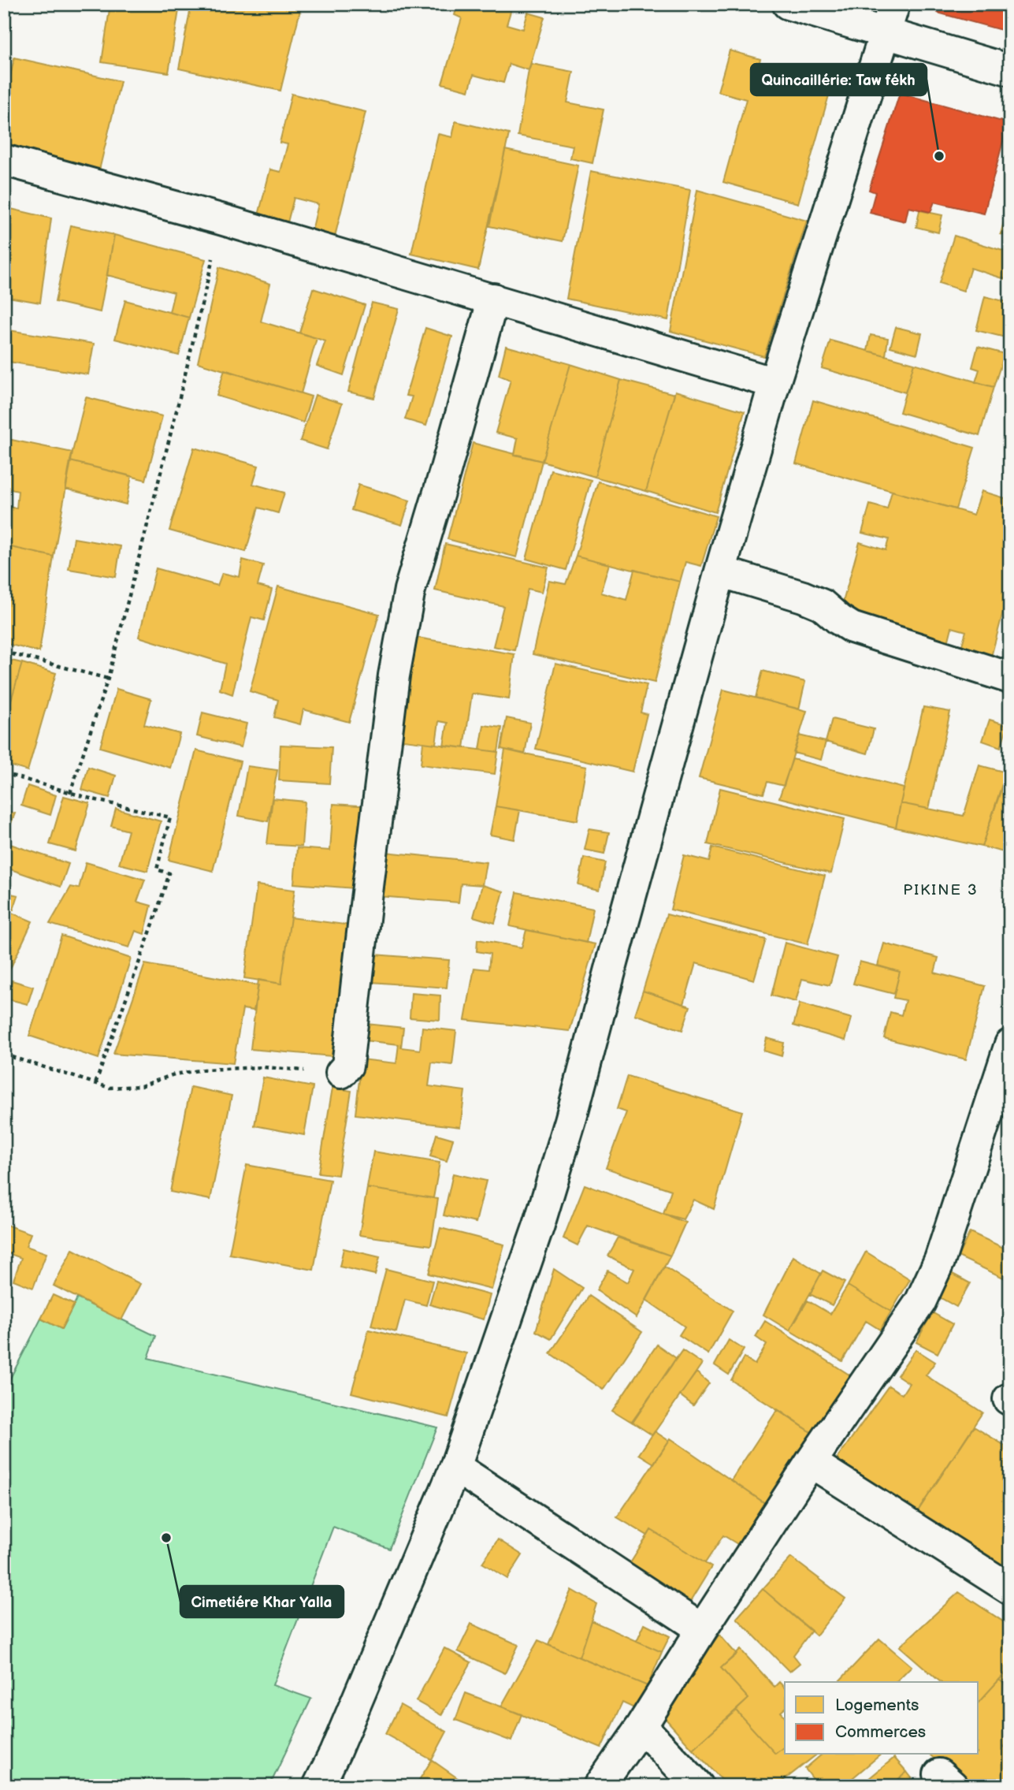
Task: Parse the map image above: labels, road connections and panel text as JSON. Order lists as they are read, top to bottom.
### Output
{
  "districts": ["PIKINE 3"],
  "places": ["Quincaillérie: Taw fékh", "Cimetiére Khar Yalla"],
  "legend": ["Logements", "Commerces"]
}
